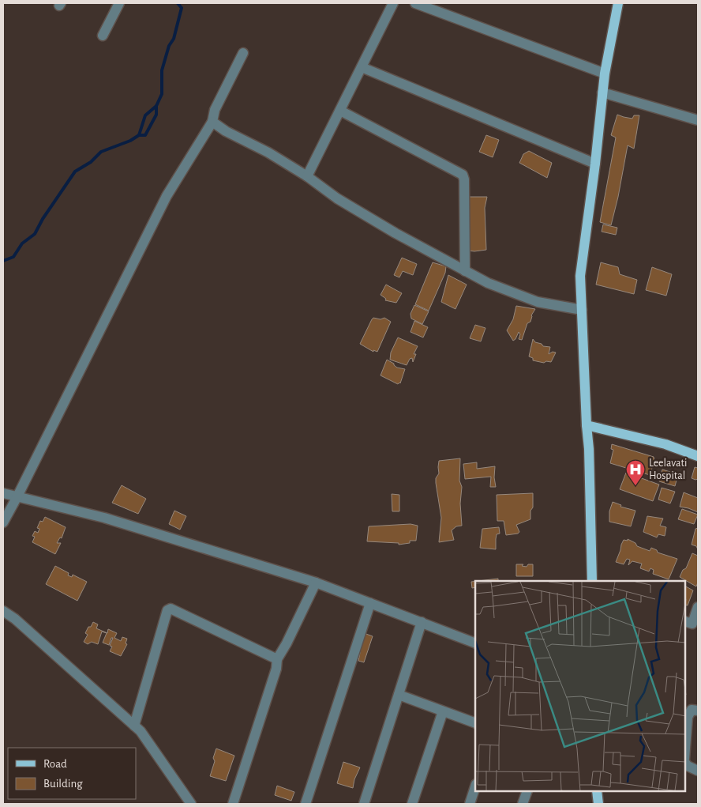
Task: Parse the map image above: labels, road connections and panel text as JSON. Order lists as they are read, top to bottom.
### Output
{
  "places": {
    "hospital": ["Leelavati Hospital"]
  },
  "legend": ["Road", "Building"]
}
